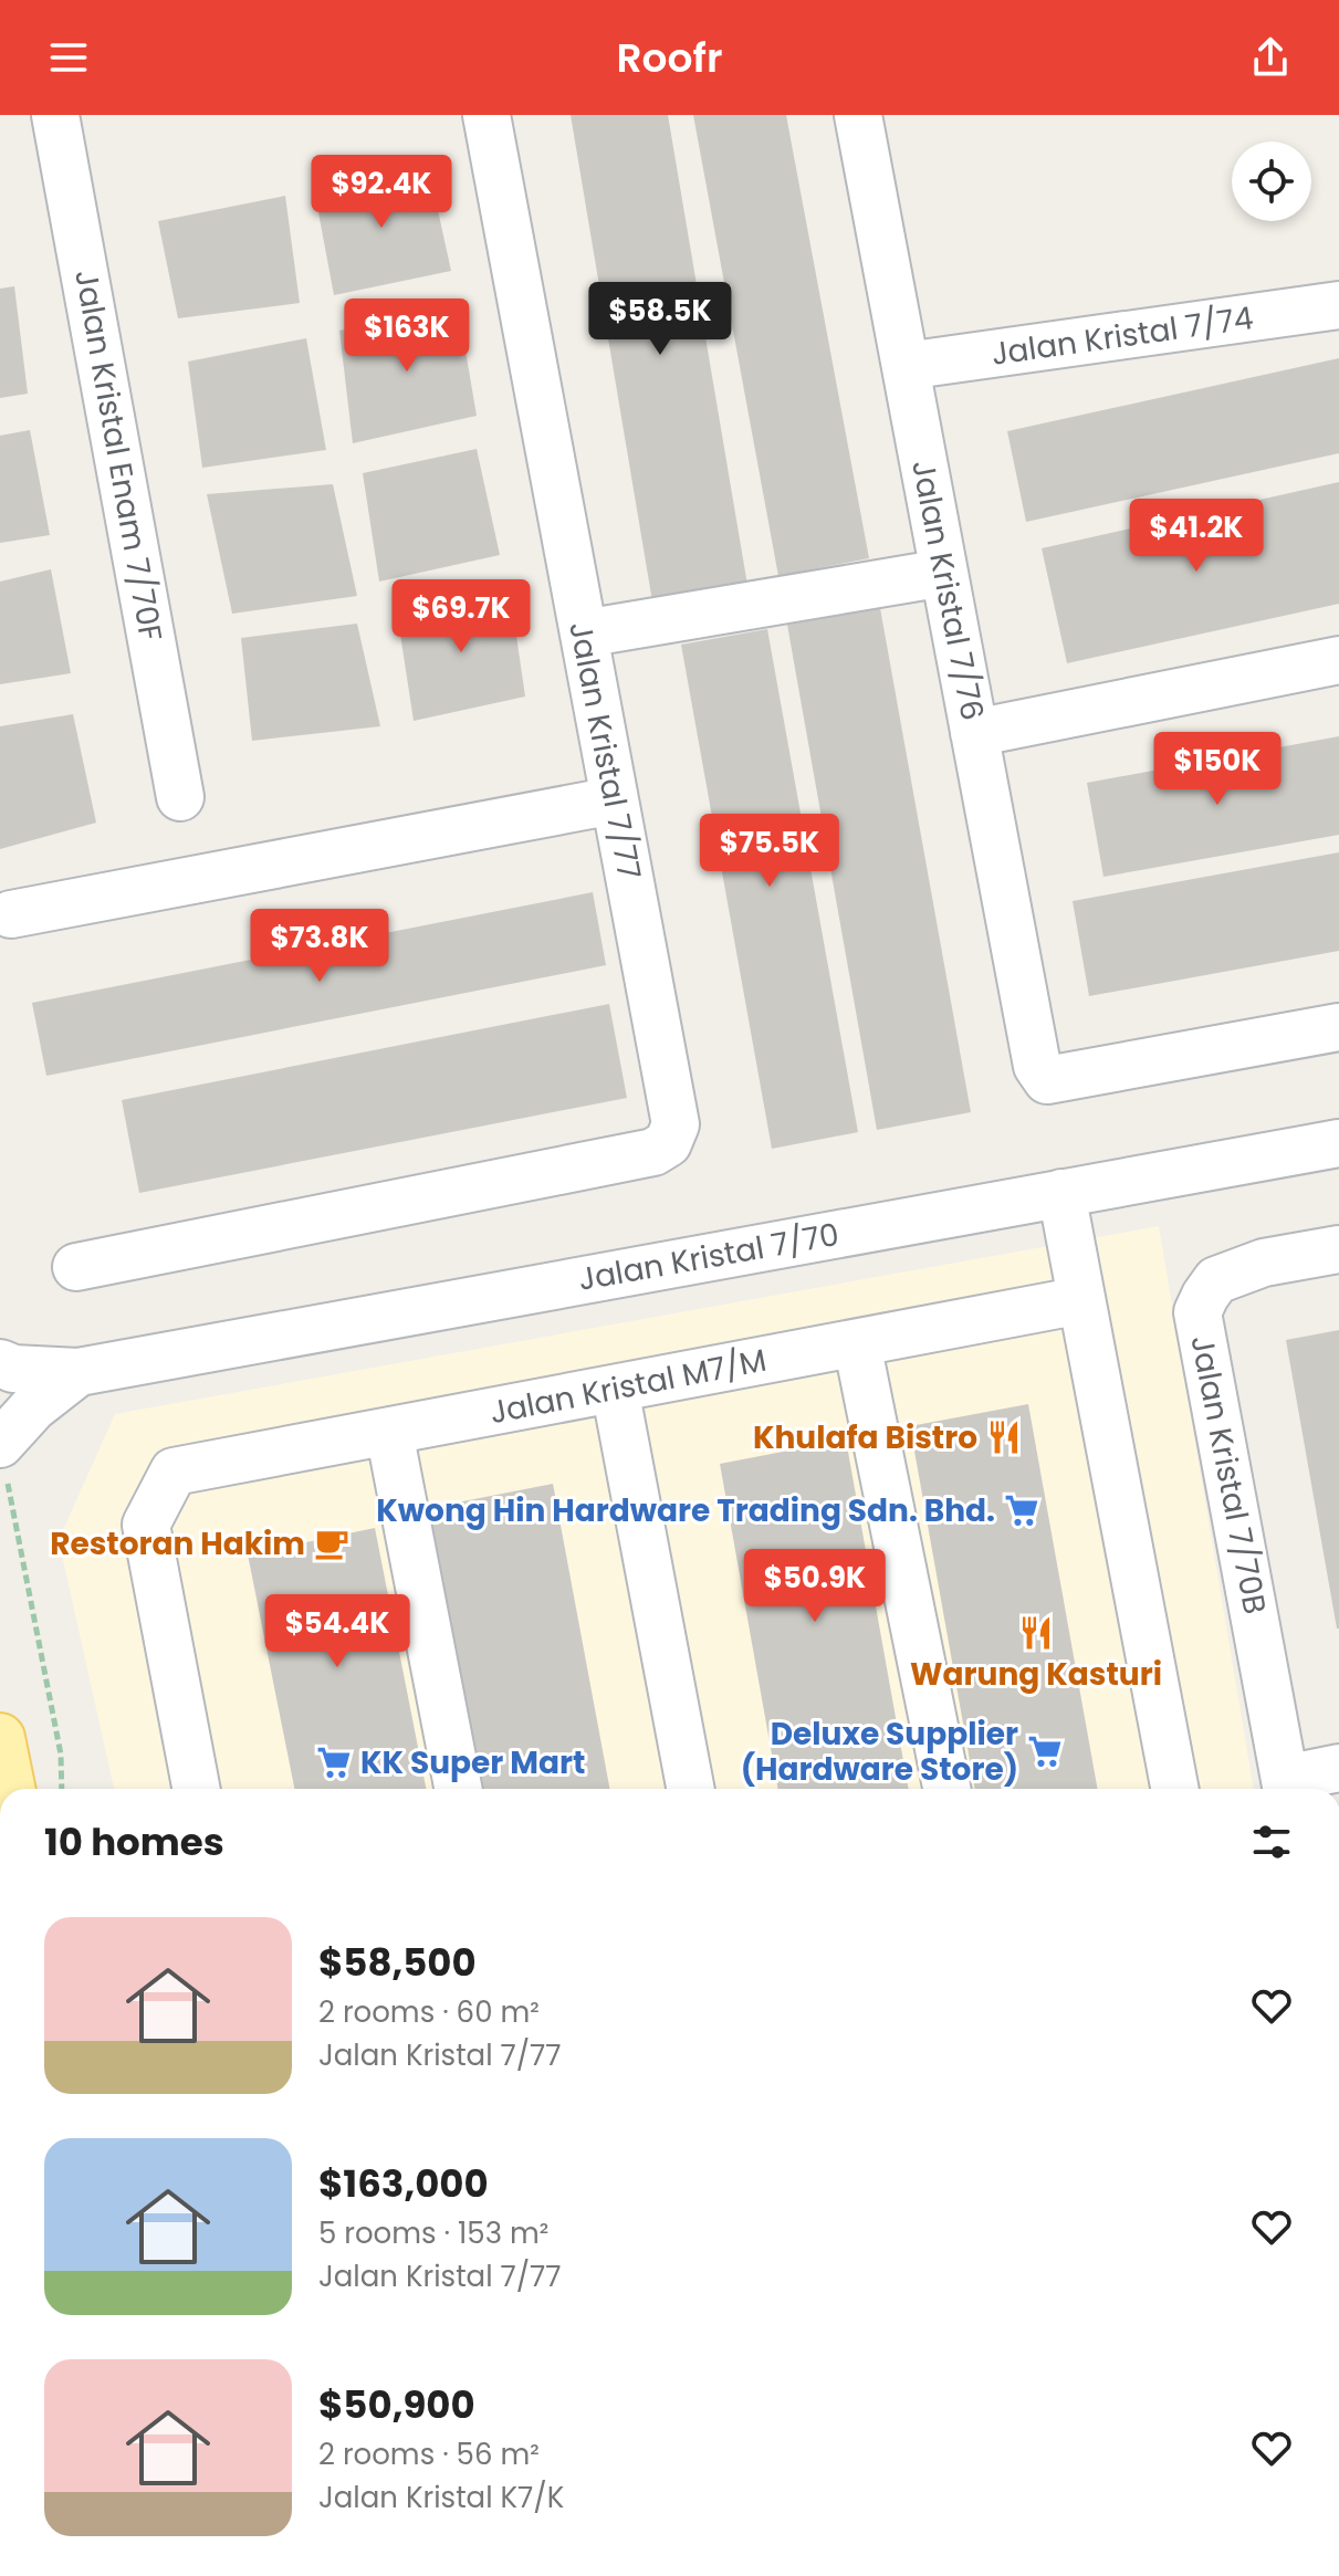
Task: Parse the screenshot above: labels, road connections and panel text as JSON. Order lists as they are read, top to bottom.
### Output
{
  "streets": {
    "street": [
      "Jalan Kristal 7/74",
      "Jalan Kristal Enam 7/70F",
      "Jalan Kristal 7/76",
      "Jalan Kristal 7/77",
      "Jalan Kristal 7/70",
      "Jalan Kristal M7/M",
      "Jalan Kristal 7/70B"
    ]
  },
  "crossings": [
    ["Jalan Kristal 7/74", "Jalan Kristal 7/76"]
  ],
  "places": {
    "restaurant": ["Khulafa Bistro", "Warung Kasturi"],
    "supermarket": ["Kwong Hin Hardware Trading Sdn. Bhd.", "Deluxe Supplier (Hardware Store)", "KK Super Mart"],
    "cafe": ["Restoran Hakim"]
  },
  "page": {
    "header": "Roofr",
    "price": [
      "$92.4K",
      "$58.5K",
      "$163K",
      "$41.2K",
      "$69.7K",
      "$150K",
      "$75.5K",
      "$73.8K",
      "$50.9K",
      "$54.4K"
    ],
    "heading": "10 homes",
    "list": [
      {
        "name": "$58,500",
        "note": "2 rooms · 60 m² · Jalan Kristal 7/77"
      },
      {
        "name": "$163,000",
        "note": "5 rooms · 153 m² · Jalan Kristal 7/77"
      },
      {
        "name": "$50,900",
        "note": "2 rooms · 56 m² · Jalan Kristal K7/K"
      }
    ]
  }
}
